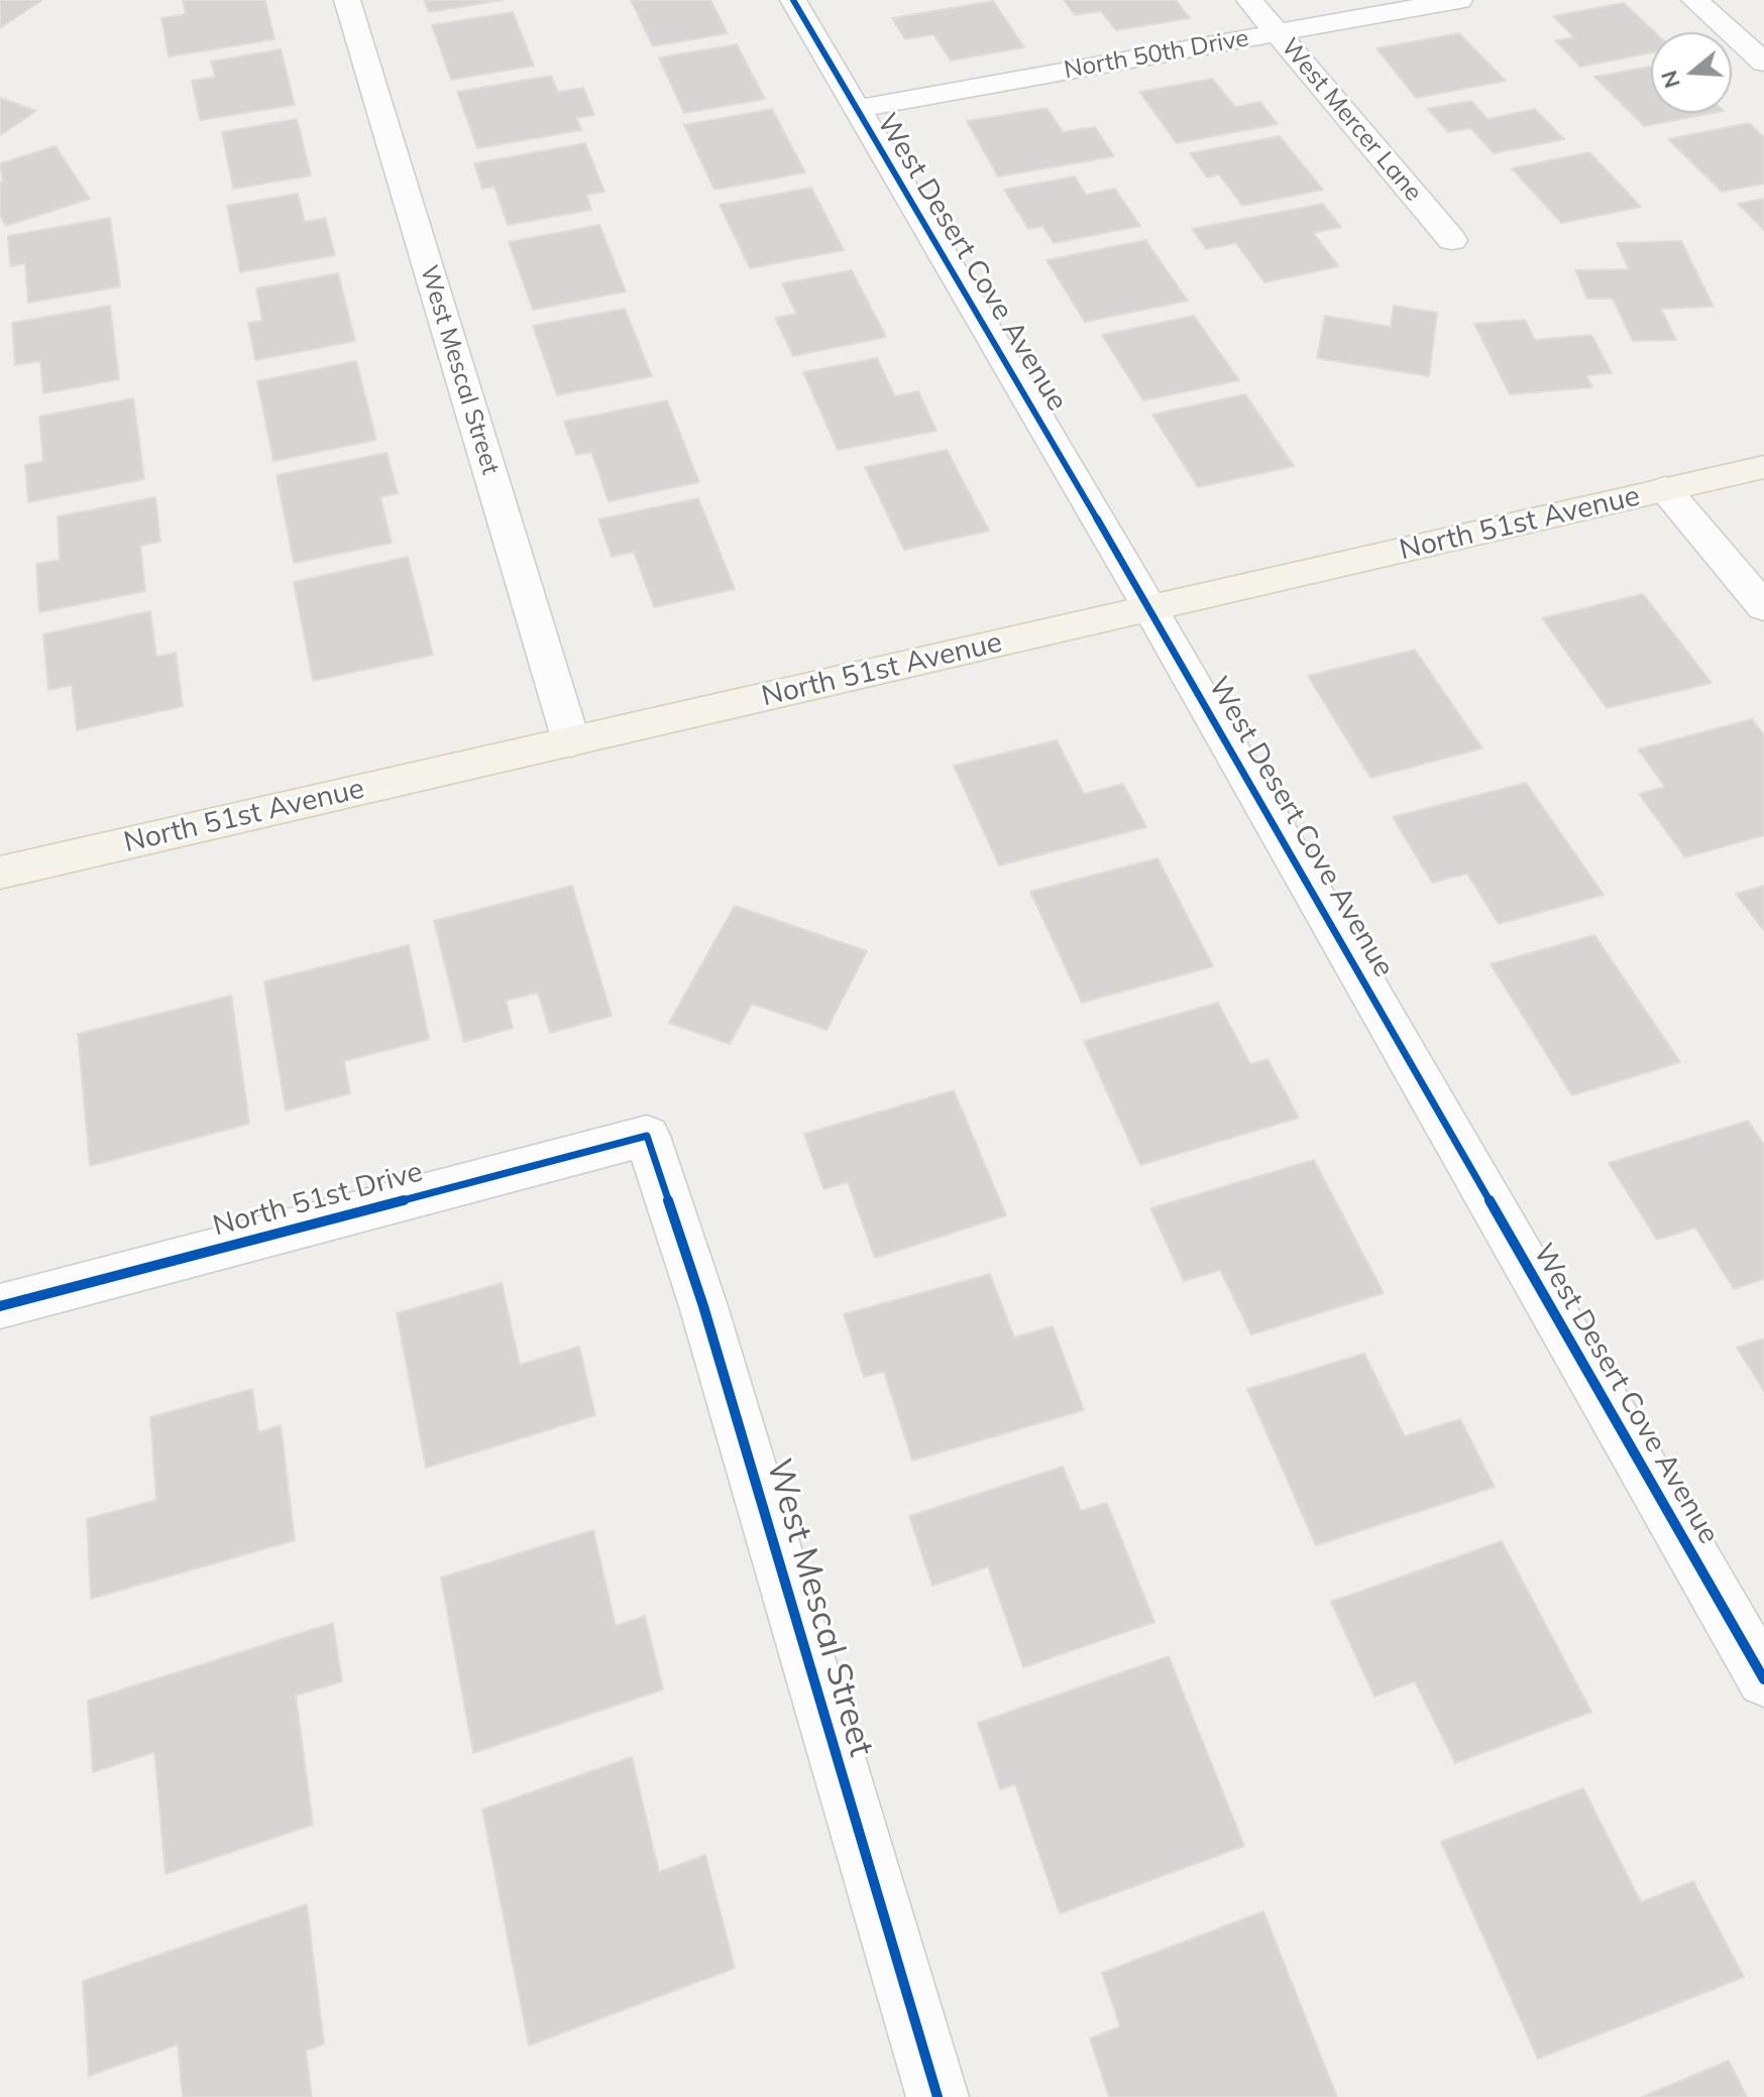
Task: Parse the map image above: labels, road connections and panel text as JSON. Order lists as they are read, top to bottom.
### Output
{
  "streets": {
    "main road": ["North 51st Avenue"],
    "street": [
      "North 50th Drive",
      "West Mercer Lane",
      "West Desert Cove Avenue",
      "West Mescal Street",
      "North 51st Drive"
    ]
  },
  "crossings": [
    ["North 50th Drive", "West Mercer Lane"],
    ["North 50th Drive", "West Desert Cove Avenue"],
    ["West Desert Cove Avenue", "North 51st Avenue"],
    ["West Mescal Street", "North 51st Avenue"],
    ["West Mescal Street", "North 51st Drive"]
  ],
  "north": "left"
}
